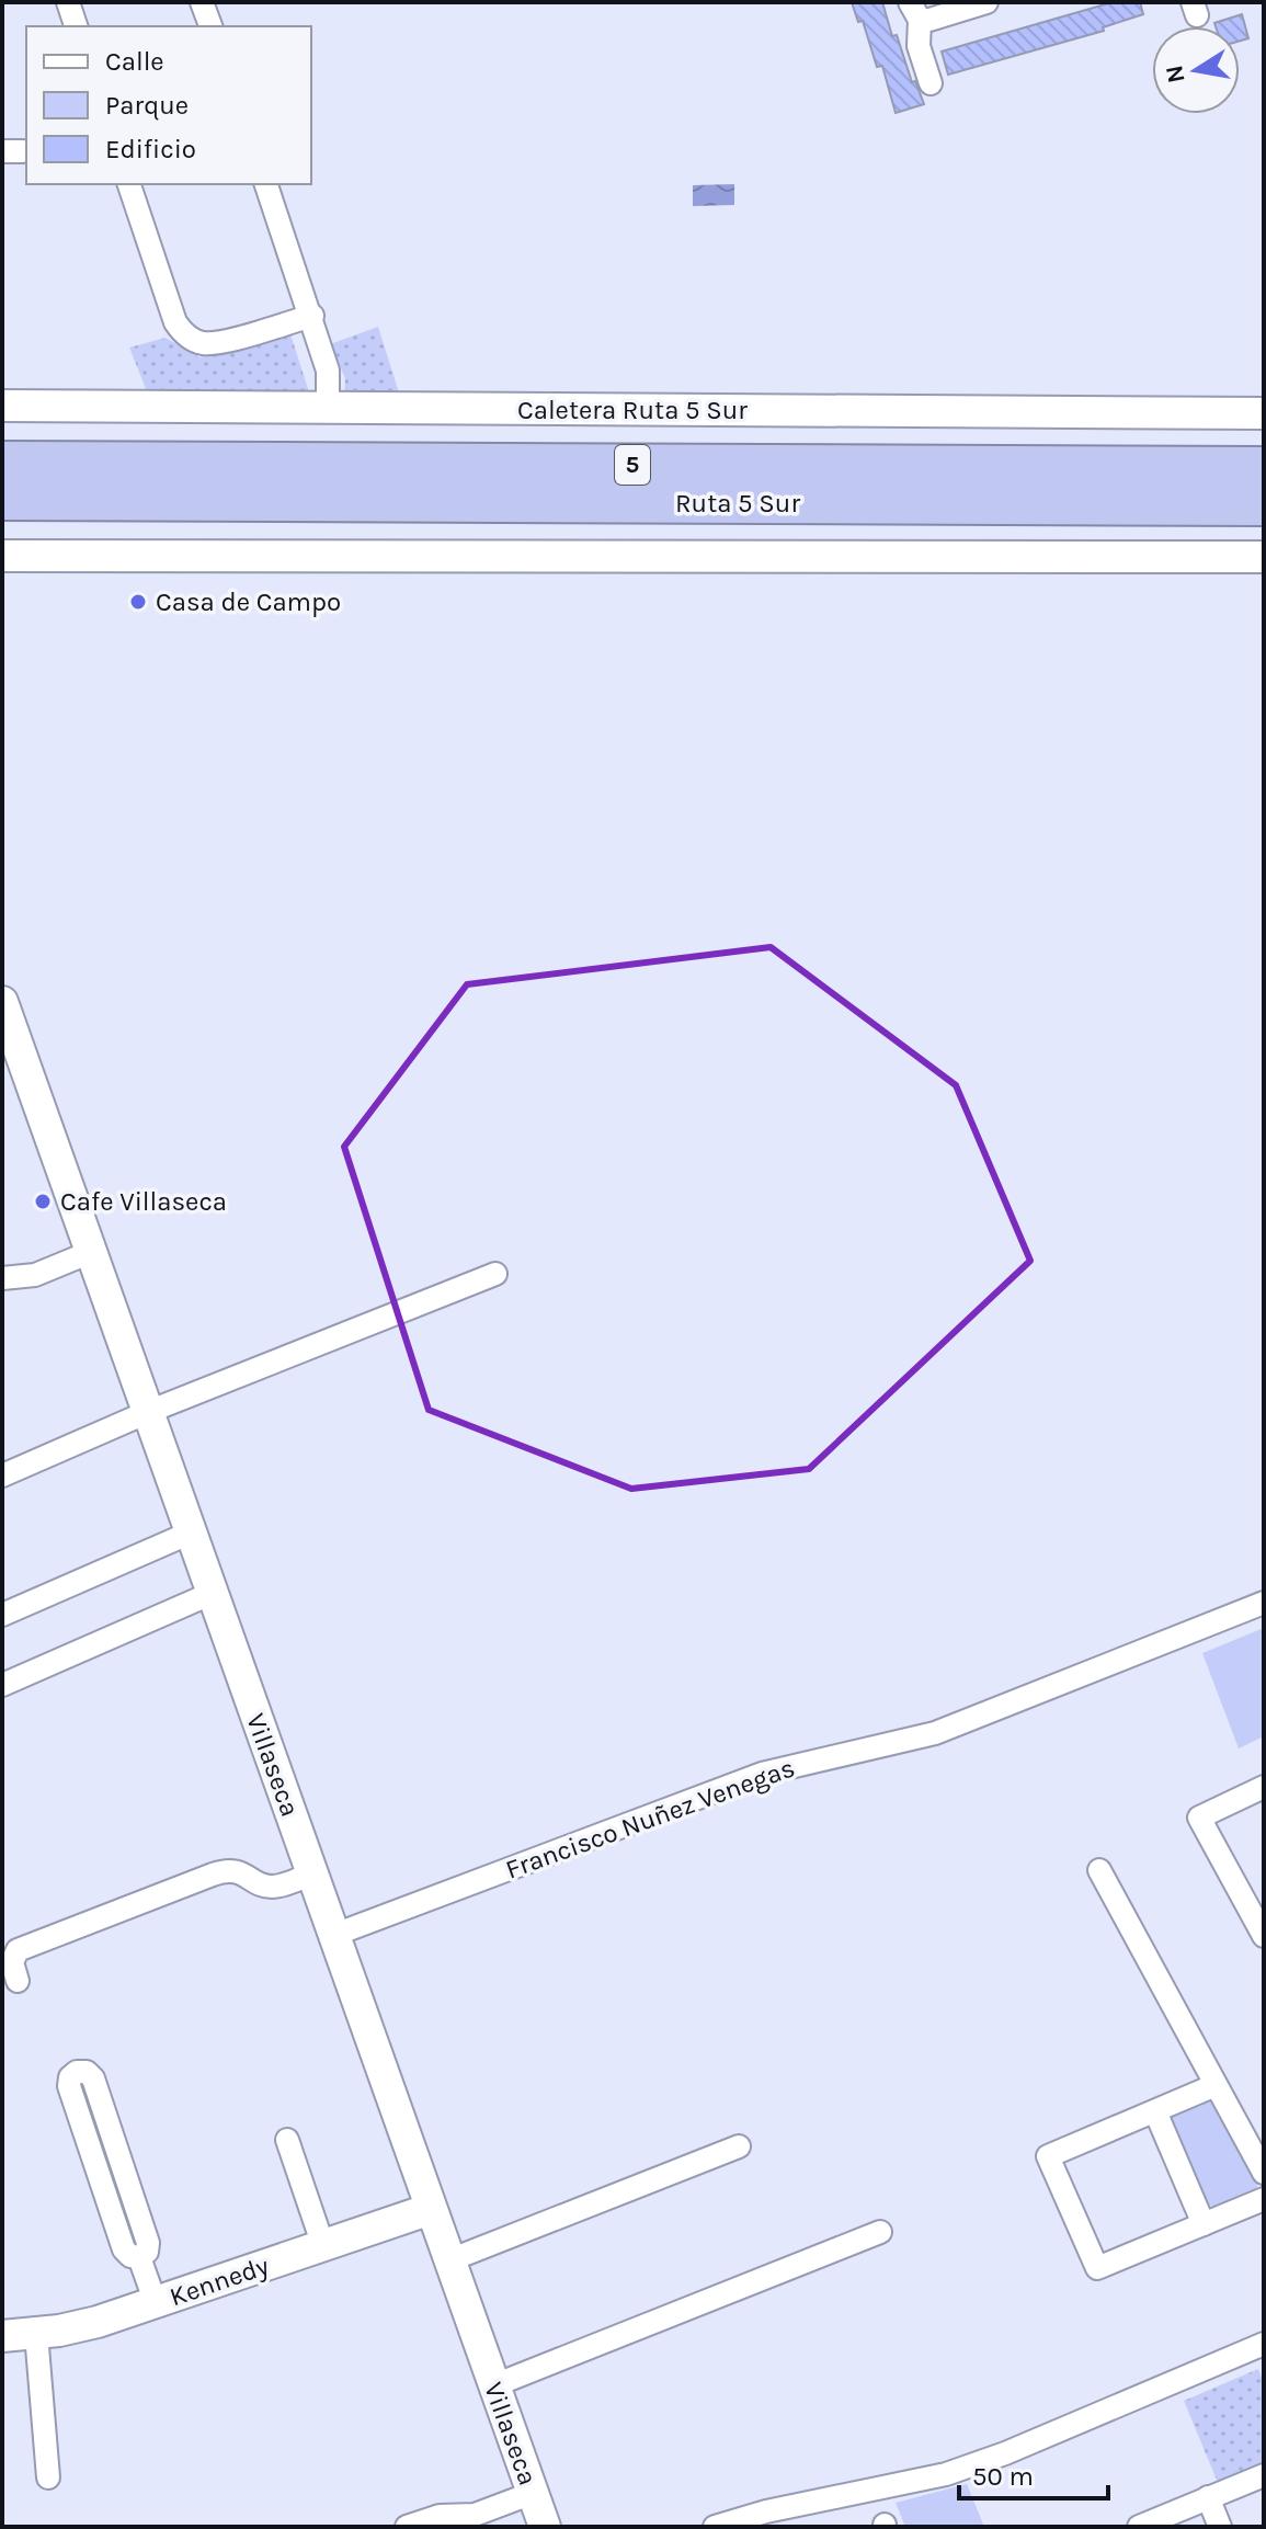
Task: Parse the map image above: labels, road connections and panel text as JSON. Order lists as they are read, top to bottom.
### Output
{
  "streets": {
    "highway": ["5", "Ruta 5 Sur"],
    "main road": ["Caletera Ruta 5 Sur", "Villaseca", "Kennedy"],
    "street": ["Francisco Nuñez Venegas"]
  },
  "crossings": [
    ["Villaseca", "Francisco Nuñez Venegas"],
    ["Villaseca", "Kennedy"]
  ],
  "places": ["Casa de Campo", "Cafe Villaseca"],
  "legend": ["Calle", "Parque", "Edificio"],
  "scale_bar": "50 m",
  "north": "left"
}
